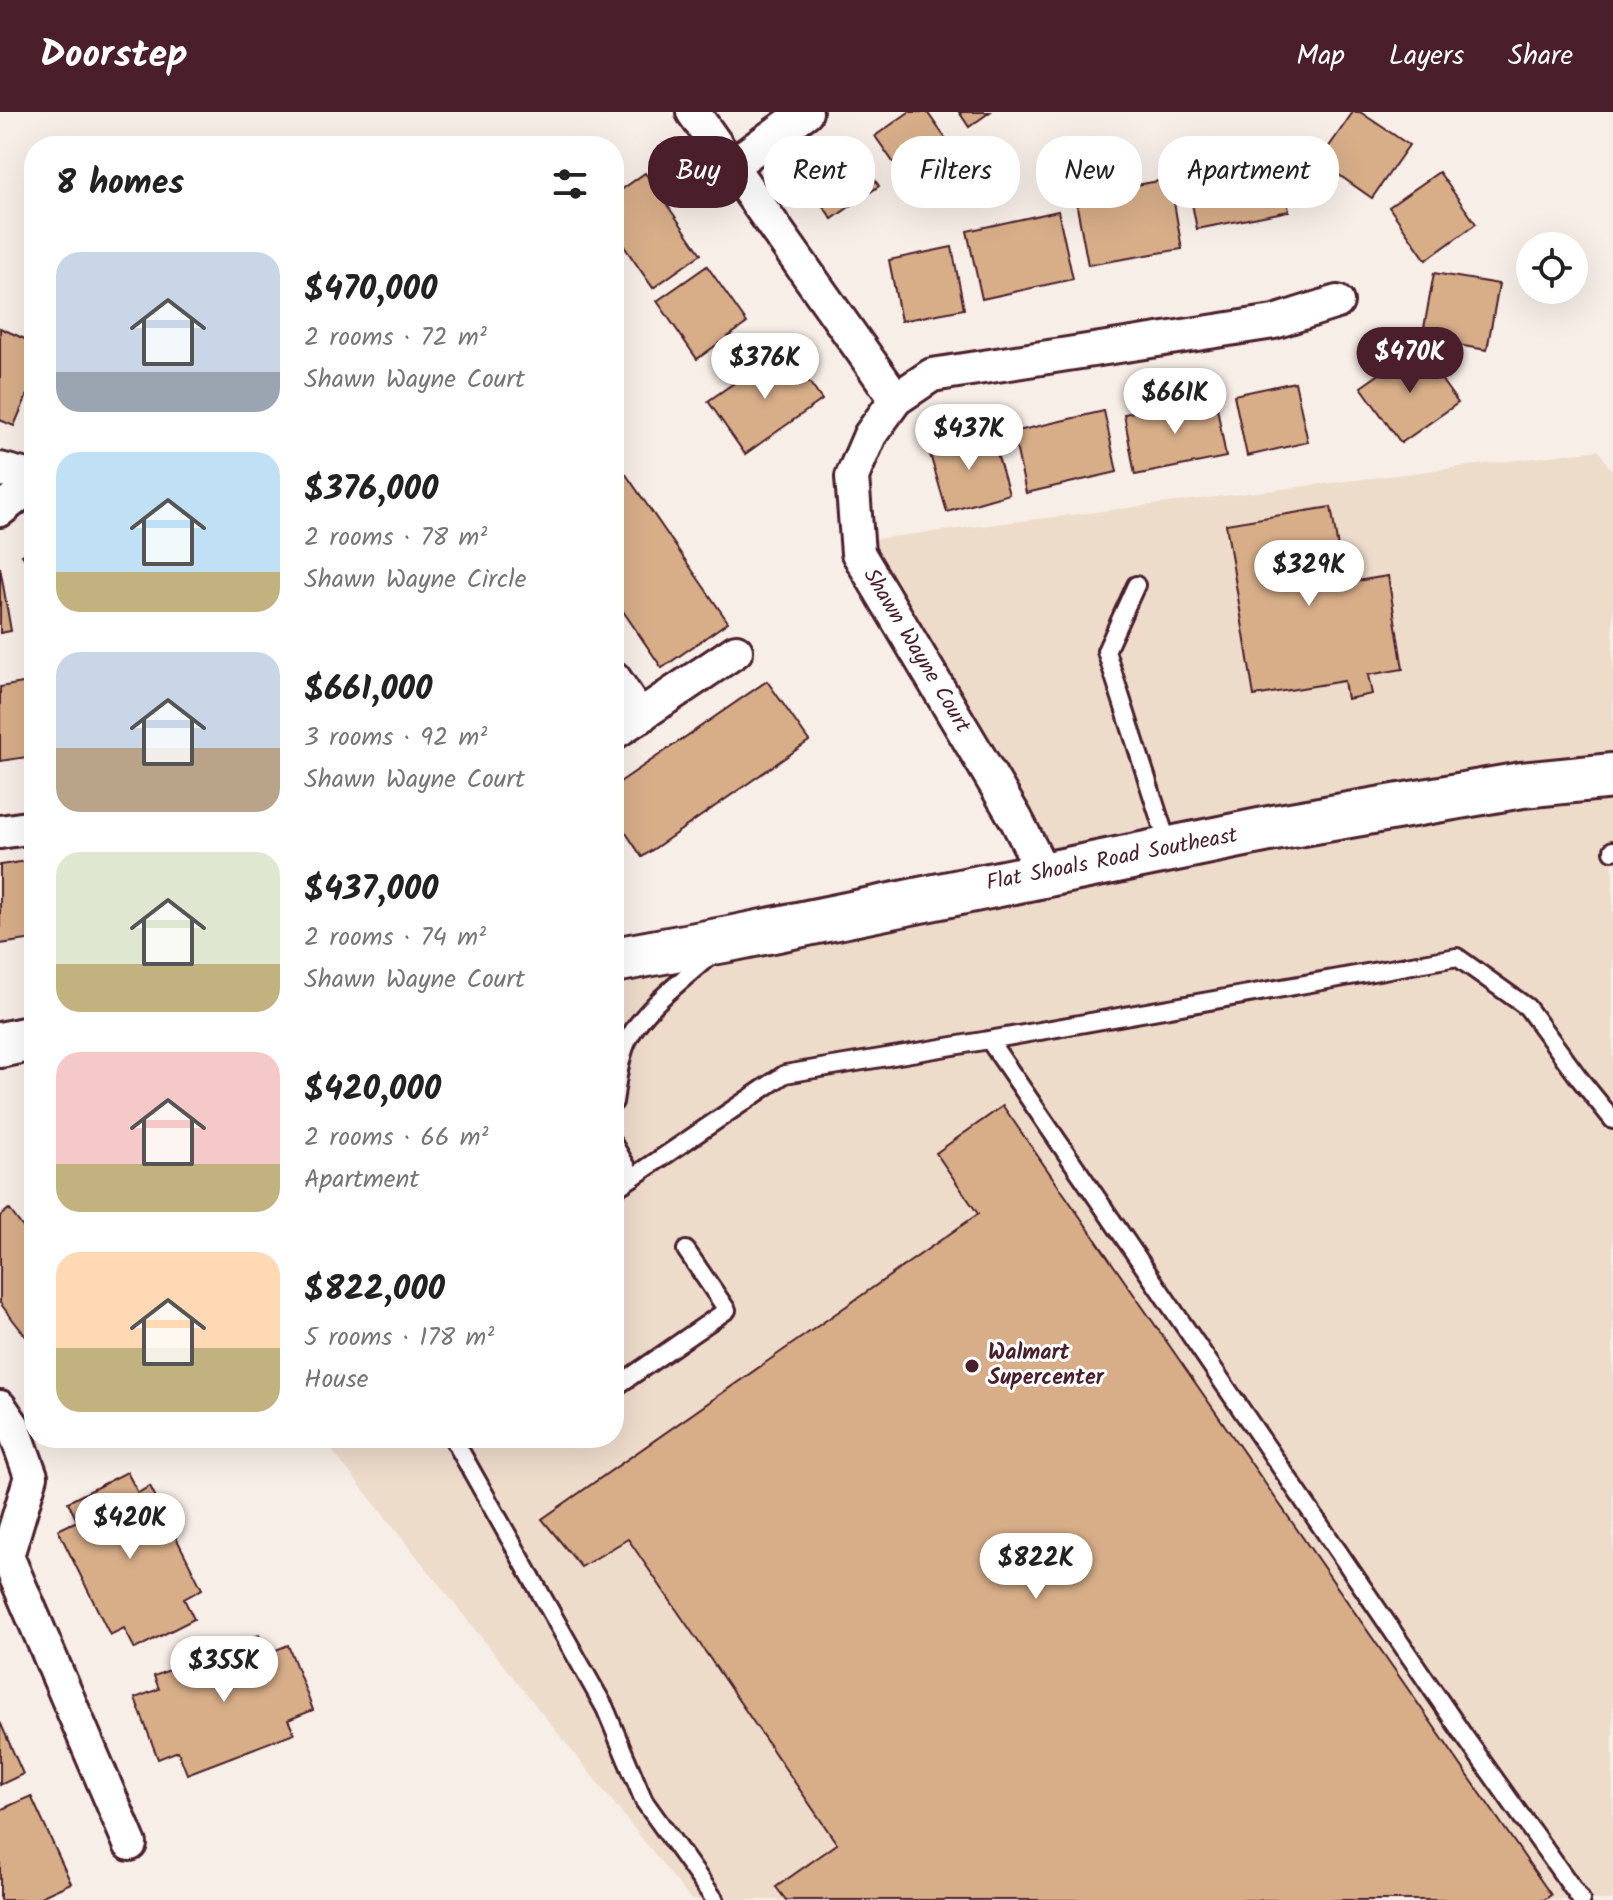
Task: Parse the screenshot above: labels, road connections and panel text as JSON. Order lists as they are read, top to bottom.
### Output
{
  "streets": {
    "street": ["Shawn Wayne Court", "Flat Shoals Road Southeast"]
  },
  "crossings": [
    ["Shawn Wayne Court", "Flat Shoals Road Southeast"]
  ],
  "places": ["Walmart Supercenter"],
  "page": {
    "header": "Doorstep",
    "nav": ["Map", "Layers", "Share"],
    "chip": [
      "Buy",
      "Rent",
      "Filters",
      "New",
      "Apartment"
    ],
    "heading": "8 homes",
    "list": [
      {
        "name": "$470,000",
        "note": "2 rooms · 72 m² · Shawn Wayne Court"
      },
      {
        "name": "$376,000",
        "note": "2 rooms · 78 m² · Shawn Wayne Circle"
      },
      {
        "name": "$661,000",
        "note": "3 rooms · 92 m² · Shawn Wayne Court"
      },
      {
        "name": "$437,000",
        "note": "2 rooms · 74 m² · Shawn Wayne Court"
      },
      {
        "name": "$420,000",
        "note": "2 rooms · 66 m² · Apartment"
      },
      {
        "name": "$822,000",
        "note": "5 rooms · 178 m² · House"
      }
    ],
    "price": [
      "$470K",
      "$376K",
      "$661K",
      "$437K",
      "$329K",
      "$420K",
      "$822K",
      "$355K"
    ]
  }
}
